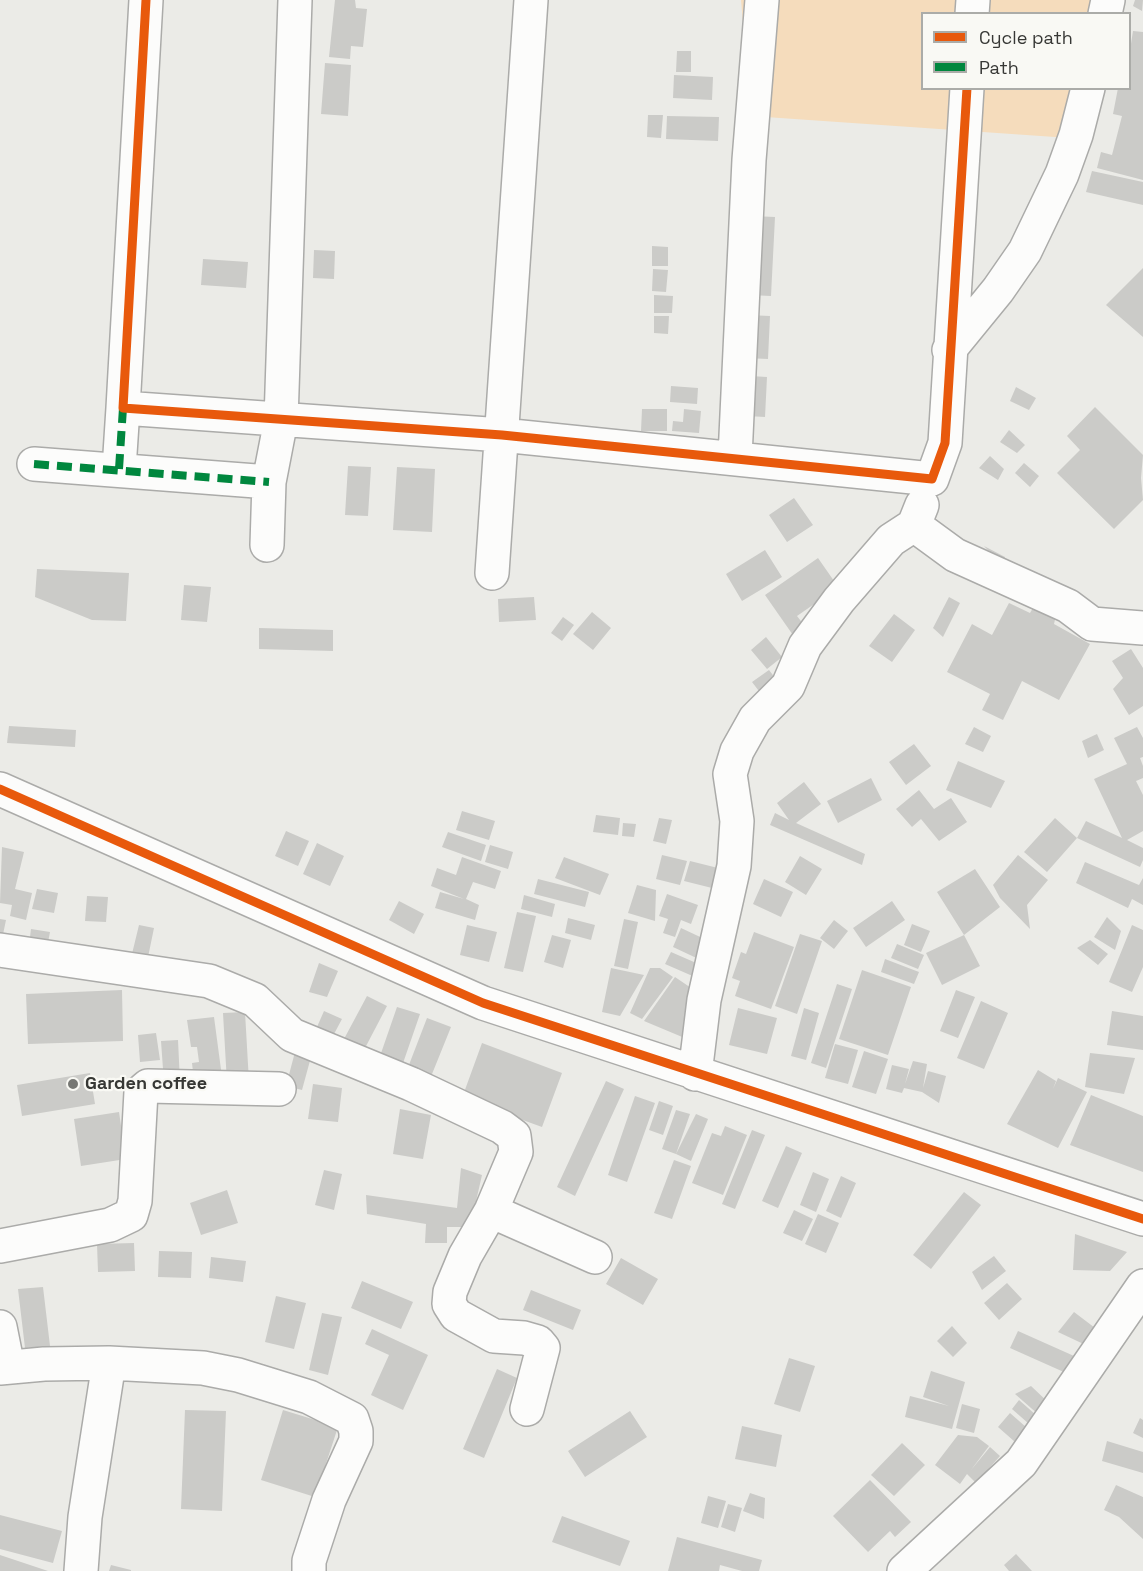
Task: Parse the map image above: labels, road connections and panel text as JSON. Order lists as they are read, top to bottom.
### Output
{
  "places": ["Garden coffee"],
  "legend": ["Cycle path", "Path"]
}
